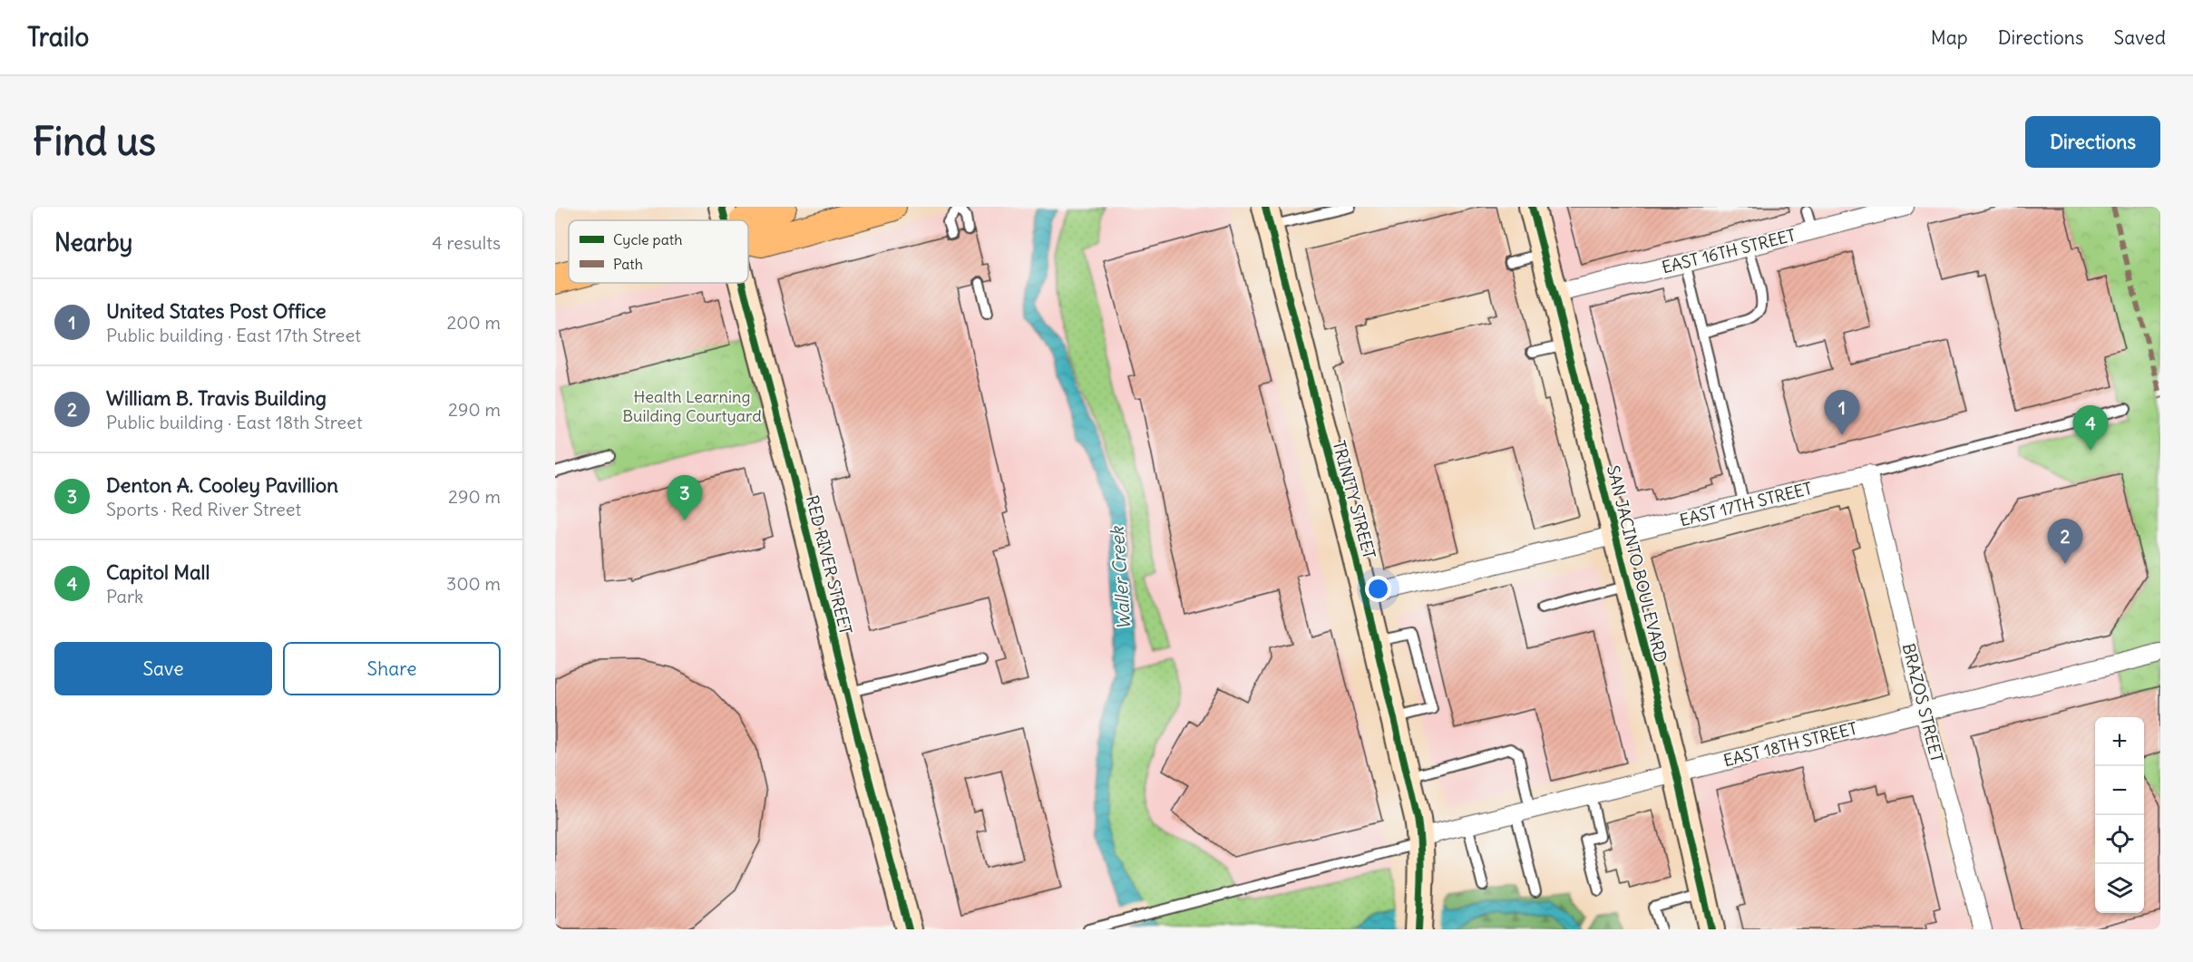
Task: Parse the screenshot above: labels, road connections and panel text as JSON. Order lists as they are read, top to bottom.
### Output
{
  "streets": {
    "main road": ["TRINITY STREET", "SAN JACINTO BOULEVARD", "RED RIVER STREET"],
    "street": [
      "EAST 16TH STREET",
      "EAST 17TH STREET",
      "BRAZOS STREET",
      "EAST 18TH STREET"
    ]
  },
  "crossings": [
    ["EAST 16TH STREET", "SAN JACINTO BOULEVARD"],
    ["TRINITY STREET", "EAST 17TH STREET"],
    ["TRINITY STREET", "EAST 18TH STREET"],
    ["EAST 17TH STREET", "SAN JACINTO BOULEVARD"],
    ["EAST 17TH STREET", "BRAZOS STREET"],
    ["SAN JACINTO BOULEVARD", "EAST 18TH STREET"],
    ["BRAZOS STREET", "EAST 18TH STREET"]
  ],
  "water": ["Waller Creek"],
  "parks": ["Health Learning Building Courtyard"],
  "legend": ["Cycle path", "Path"],
  "page": {
    "header": "Trailo",
    "nav": ["Map", "Directions", "Saved"],
    "buttons": [
      "Directions",
      ["Save", "Share"]
    ],
    "title": "Find us",
    "heading": ["Nearby", "4 results"],
    "list": [
      {
        "mark": "1",
        "name": "United States Post Office",
        "note": "Public building · East 17th Street",
        "value": "200 m"
      },
      {
        "mark": "2",
        "name": "William B. Travis Building",
        "note": "Public building · East 18th Street",
        "value": "290 m"
      },
      {
        "mark": "3",
        "name": "Denton A. Cooley Pavillion",
        "note": "Sports · Red River Street",
        "value": "290 m"
      },
      {
        "mark": "4",
        "name": "Capitol Mall",
        "note": "Park",
        "value": "300 m"
      }
    ],
    "pins": [
      "1",
      "4",
      "3",
      "2"
    ],
    "map_buttons": ["+", "−"]
  }
}
